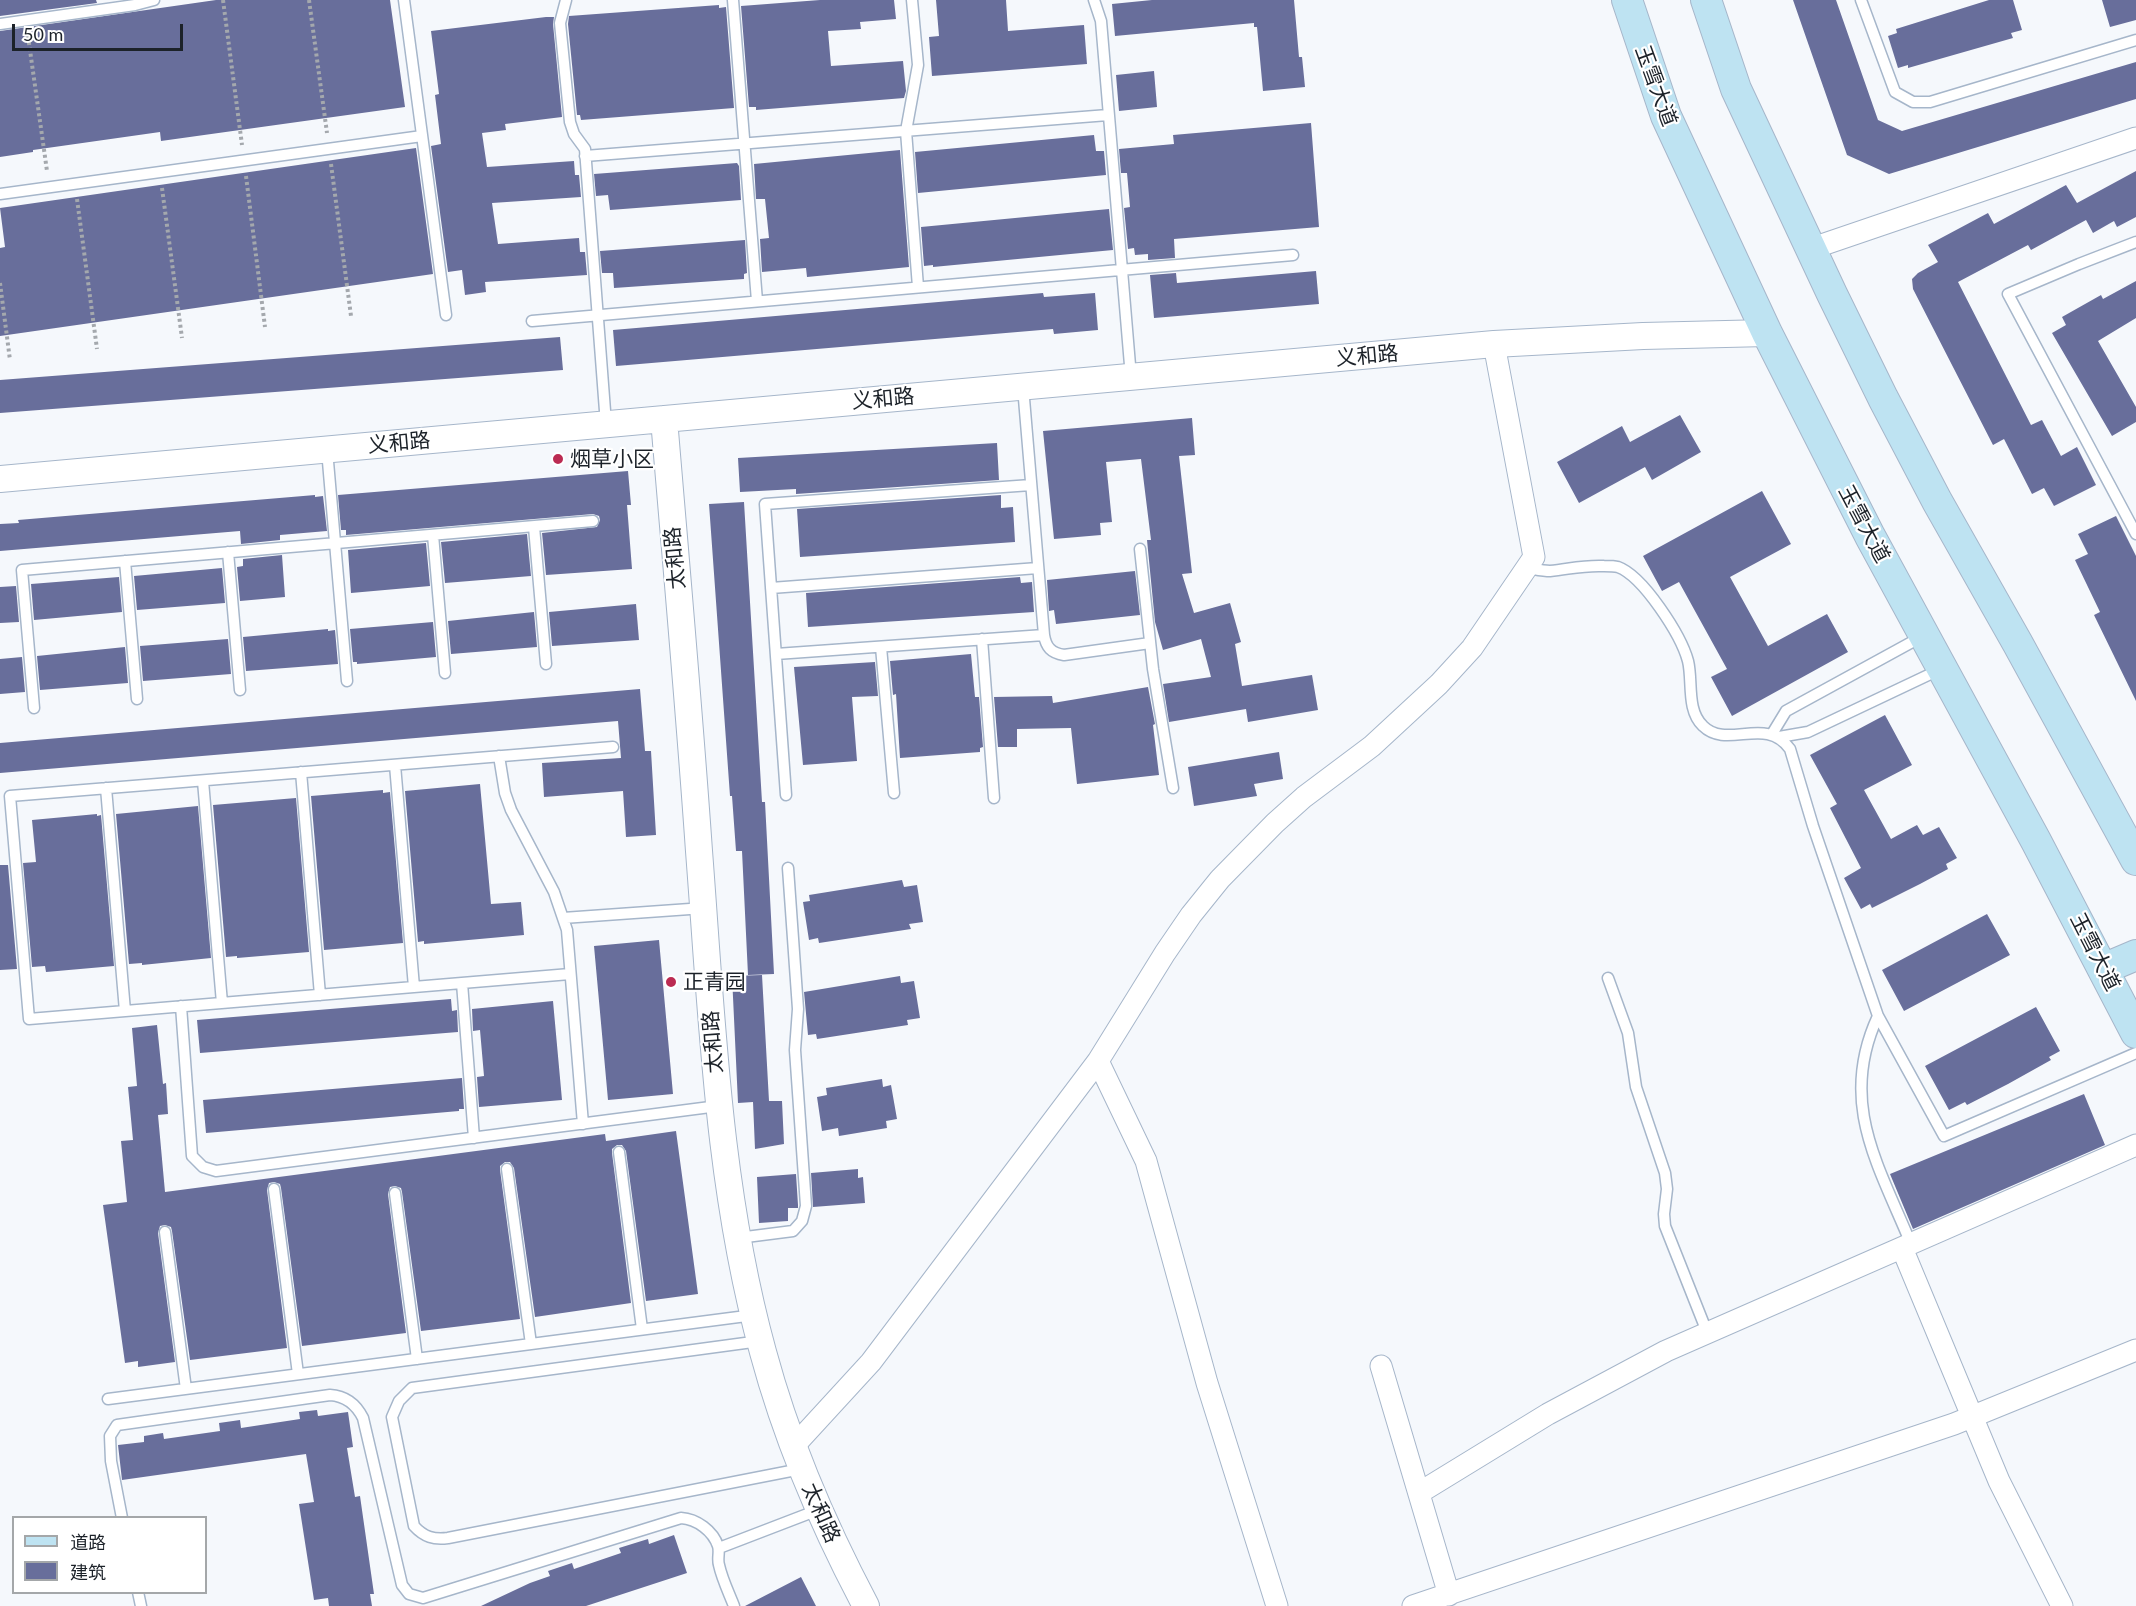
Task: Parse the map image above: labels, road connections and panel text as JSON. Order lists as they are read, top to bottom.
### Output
{
  "streets": {
    "main road": ["玉雪大道"],
    "street": ["义和路", "太和路"]
  },
  "crossings": [
    ["玉雪大道", "义和路"],
    ["义和路", "太和路"]
  ],
  "places": ["烟草小区", "正青园"],
  "legend": ["道路", "建筑"],
  "scale_bar": "50 m"
}
